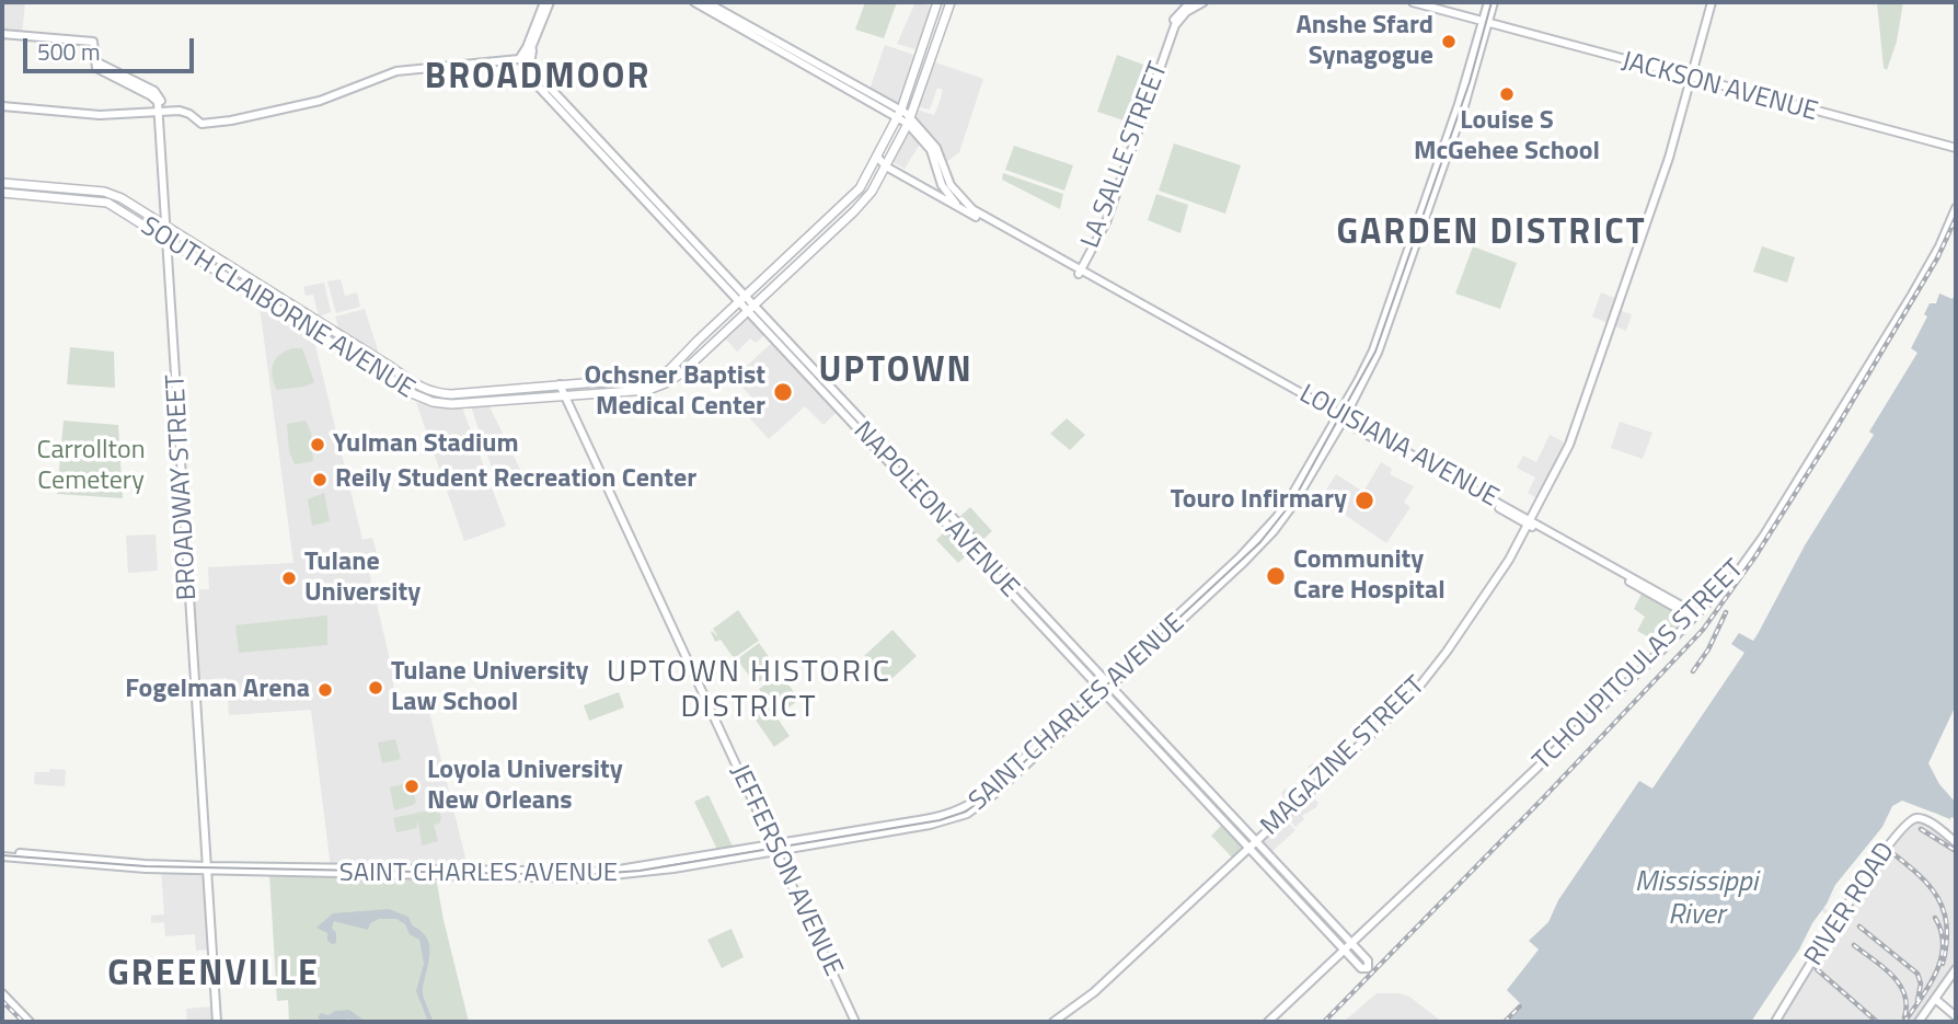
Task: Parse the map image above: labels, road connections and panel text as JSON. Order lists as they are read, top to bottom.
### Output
{
  "streets": {
    "main road": ["SOUTH CLAIBORNE AVENUE"],
    "street": [
      "JACKSON AVENUE",
      "LA SALLE STREET",
      "LOUISIANA AVENUE",
      "BROADWAY STREET",
      "NAPOLEON AVENUE",
      "TCHOUPITOULAS STREET",
      "SAINT CHARLES AVENUE",
      "MAGAZINE STREET",
      "JEFFERSON AVENUE",
      "RIVER ROAD"
    ]
  },
  "crossings": [
    ["JACKSON AVENUE", "SAINT CHARLES AVENUE"],
    ["JACKSON AVENUE", "MAGAZINE STREET"],
    ["LA SALLE STREET", "LOUISIANA AVENUE"],
    ["SOUTH CLAIBORNE AVENUE", "LOUISIANA AVENUE"],
    ["SOUTH CLAIBORNE AVENUE", "BROADWAY STREET"],
    ["SOUTH CLAIBORNE AVENUE", "NAPOLEON AVENUE"],
    ["SOUTH CLAIBORNE AVENUE", "JEFFERSON AVENUE"],
    ["LOUISIANA AVENUE", "TCHOUPITOULAS STREET"],
    ["LOUISIANA AVENUE", "SAINT CHARLES AVENUE"],
    ["LOUISIANA AVENUE", "MAGAZINE STREET"],
    ["BROADWAY STREET", "SAINT CHARLES AVENUE"],
    ["NAPOLEON AVENUE", "TCHOUPITOULAS STREET"],
    ["NAPOLEON AVENUE", "SAINT CHARLES AVENUE"],
    ["NAPOLEON AVENUE", "MAGAZINE STREET"],
    ["SAINT CHARLES AVENUE", "JEFFERSON AVENUE"]
  ],
  "districts": [
    "BROADMOOR",
    "GARDEN DISTRICT",
    "UPTOWN",
    "UPTOWN HISTORIC DISTRICT",
    "GREENVILLE"
  ],
  "water": ["Mississippi River"],
  "parks": ["Carrollton Cemetery"],
  "places": [
    "Anshe Sfard Synagogue",
    "Louise S McGehee School",
    "Ochsner Baptist Medical Center",
    "Yulman Stadium",
    "Reily Student Recreation Center",
    "Touro Infirmary",
    "Community Care Hospital",
    "Tulane University",
    "Tulane University Law School",
    "Fogelman Arena",
    "Loyola University New Orleans"
  ],
  "scale_bar": "500 m"
}
